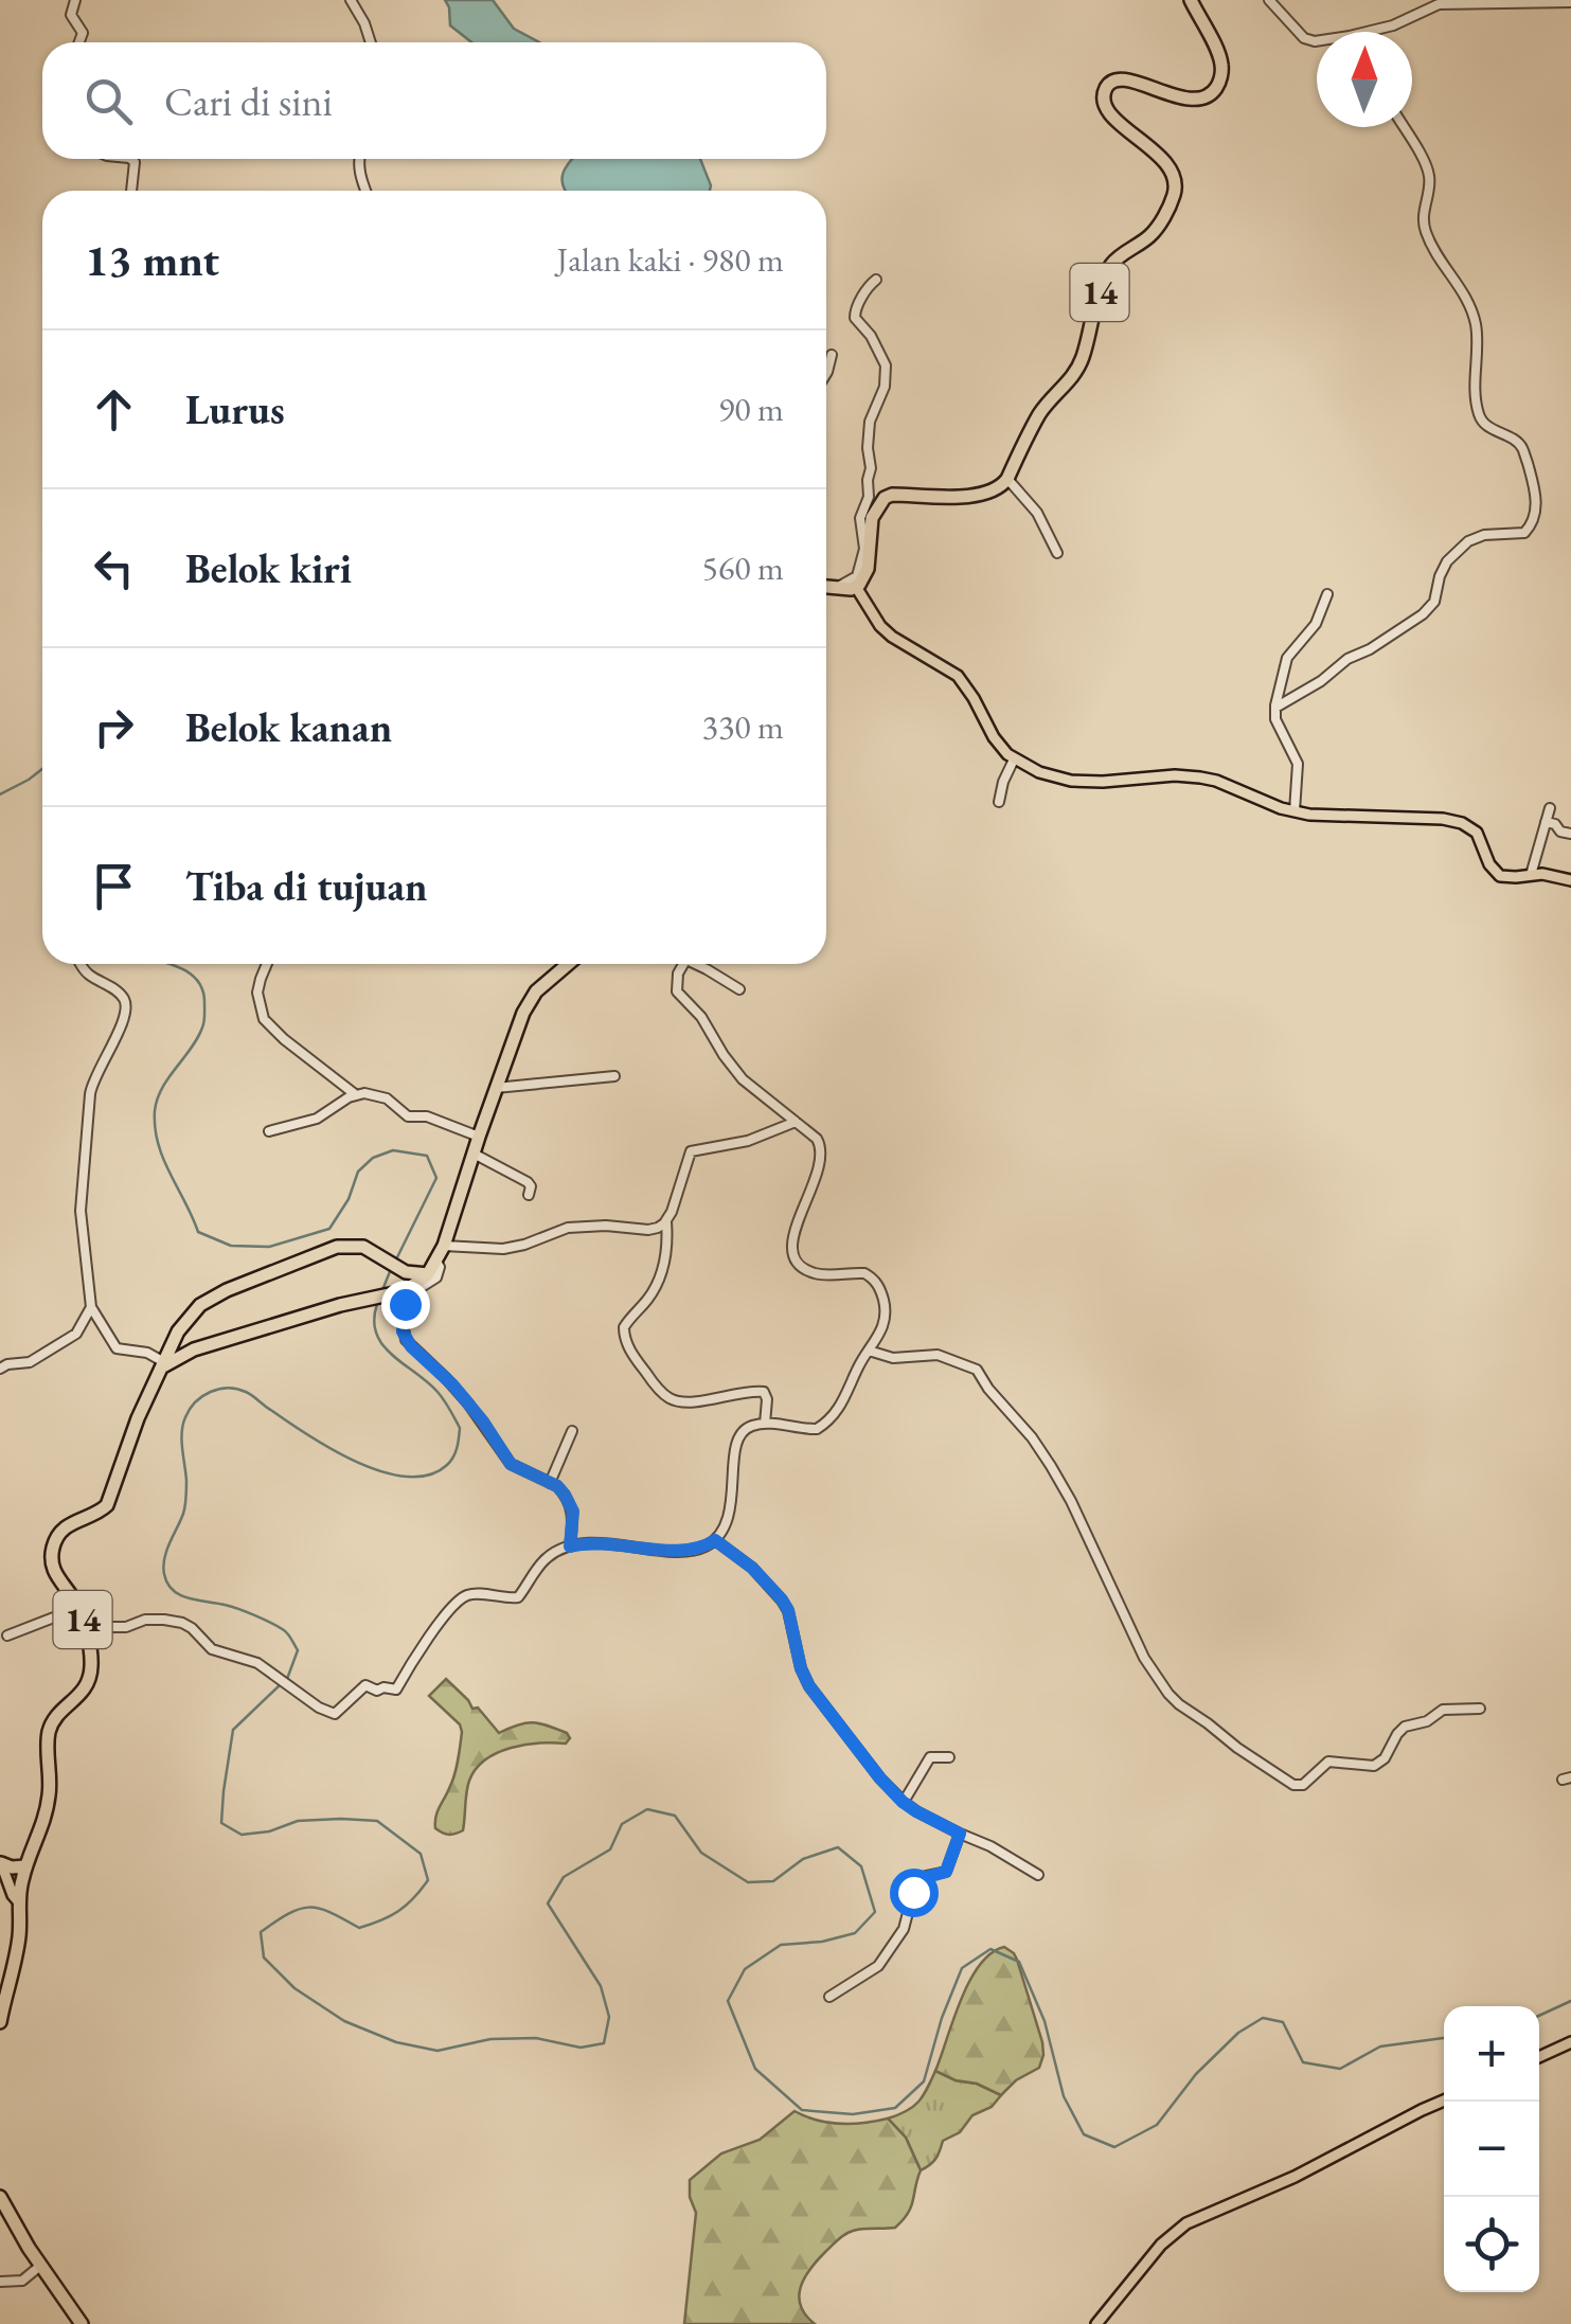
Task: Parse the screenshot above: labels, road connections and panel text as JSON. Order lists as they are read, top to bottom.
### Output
{
  "streets": {
    "highway": ["14"]
  },
  "north": "top",
  "page": {
    "search": "Cari di sini",
    "heading": ["13 mnt", "Jalan kaki · 980 m"],
    "list": [
      ["Lurus", "90 m"],
      ["Belok kiri", "560 m"],
      ["Belok kanan", "330 m"],
      "Tiba di tujuan"
    ],
    "map_buttons": ["+", "−"]
  }
}
